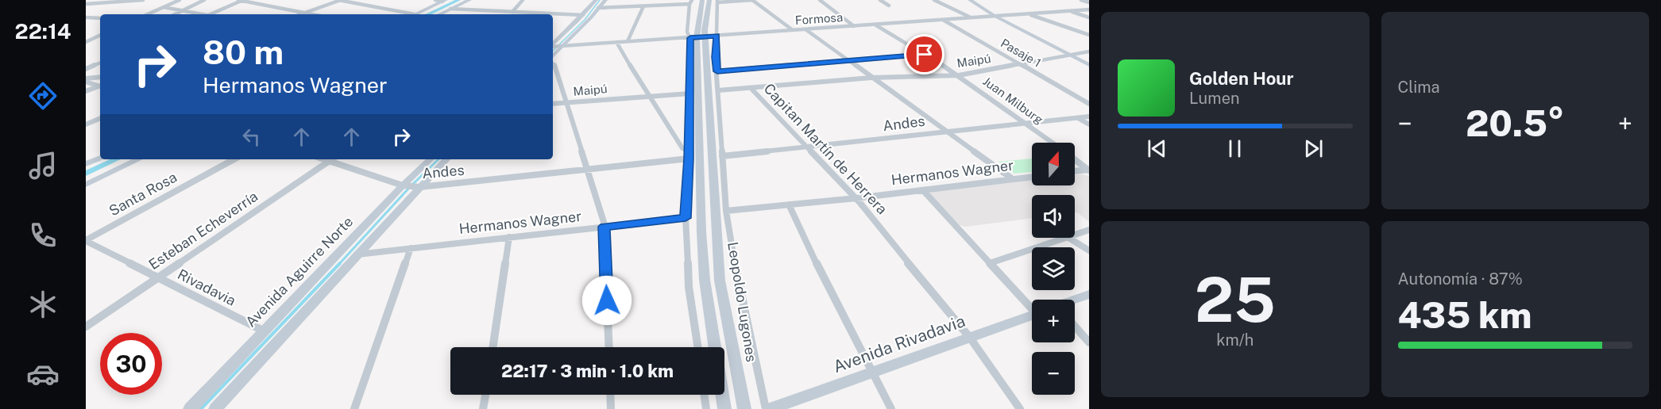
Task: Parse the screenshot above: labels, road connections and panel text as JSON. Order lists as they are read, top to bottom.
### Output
{
  "streets": {
    "main road": ["Avenida Aguirre Norte", "Leopoldo Lugones", "Avenida Rivadavia"],
    "street": [
      "Formosa",
      "Pasaje 1",
      "Maipú",
      "Juan Milburg",
      "Andes",
      "Capitan Martín de Herrera",
      "Hermanos Wagner",
      "Santa Rosa",
      "Esteban Echeverría",
      "Rivadavia"
    ]
  },
  "crossings": [
    ["Formosa", "Pasaje 1"],
    ["Formosa", "Juan Milburg"],
    ["Formosa", "Leopoldo Lugones"],
    ["Pasaje 1", "Maipú"],
    ["Maipú", "Juan Milburg"],
    ["Maipú", "Capitan Martín de Herrera"],
    ["Juan Milburg", "Andes"],
    ["Andes", "Capitan Martín de Herrera"],
    ["Andes", "Esteban Echeverría"],
    ["Andes", "Avenida Aguirre Norte"],
    ["Capitan Martín de Herrera", "Hermanos Wagner"],
    ["Capitan Martín de Herrera", "Avenida Rivadavia"],
    ["Hermanos Wagner", "Avenida Aguirre Norte"],
    ["Santa Rosa", "Rivadavia"],
    ["Esteban Echeverría", "Rivadavia"],
    ["Avenida Aguirre Norte", "Rivadavia"]
  ],
  "north": "top",
  "page": {
    "tabs": "22:14",
    "tile": [
      "Clima",
      ["25", "km/h"],
      ["Autonomía · 87%", "435 km"]
    ],
    "turn": ["80 m", "Hermanos Wagner"],
    "song": ["Golden Hour", "Lumen"],
    "heat": ["−", "20.5°", "+"],
    "map_buttons": ["+", "−"],
    "limit": "30",
    "trip": "22:17 · 3 min · 1.0 km"
  }
}
